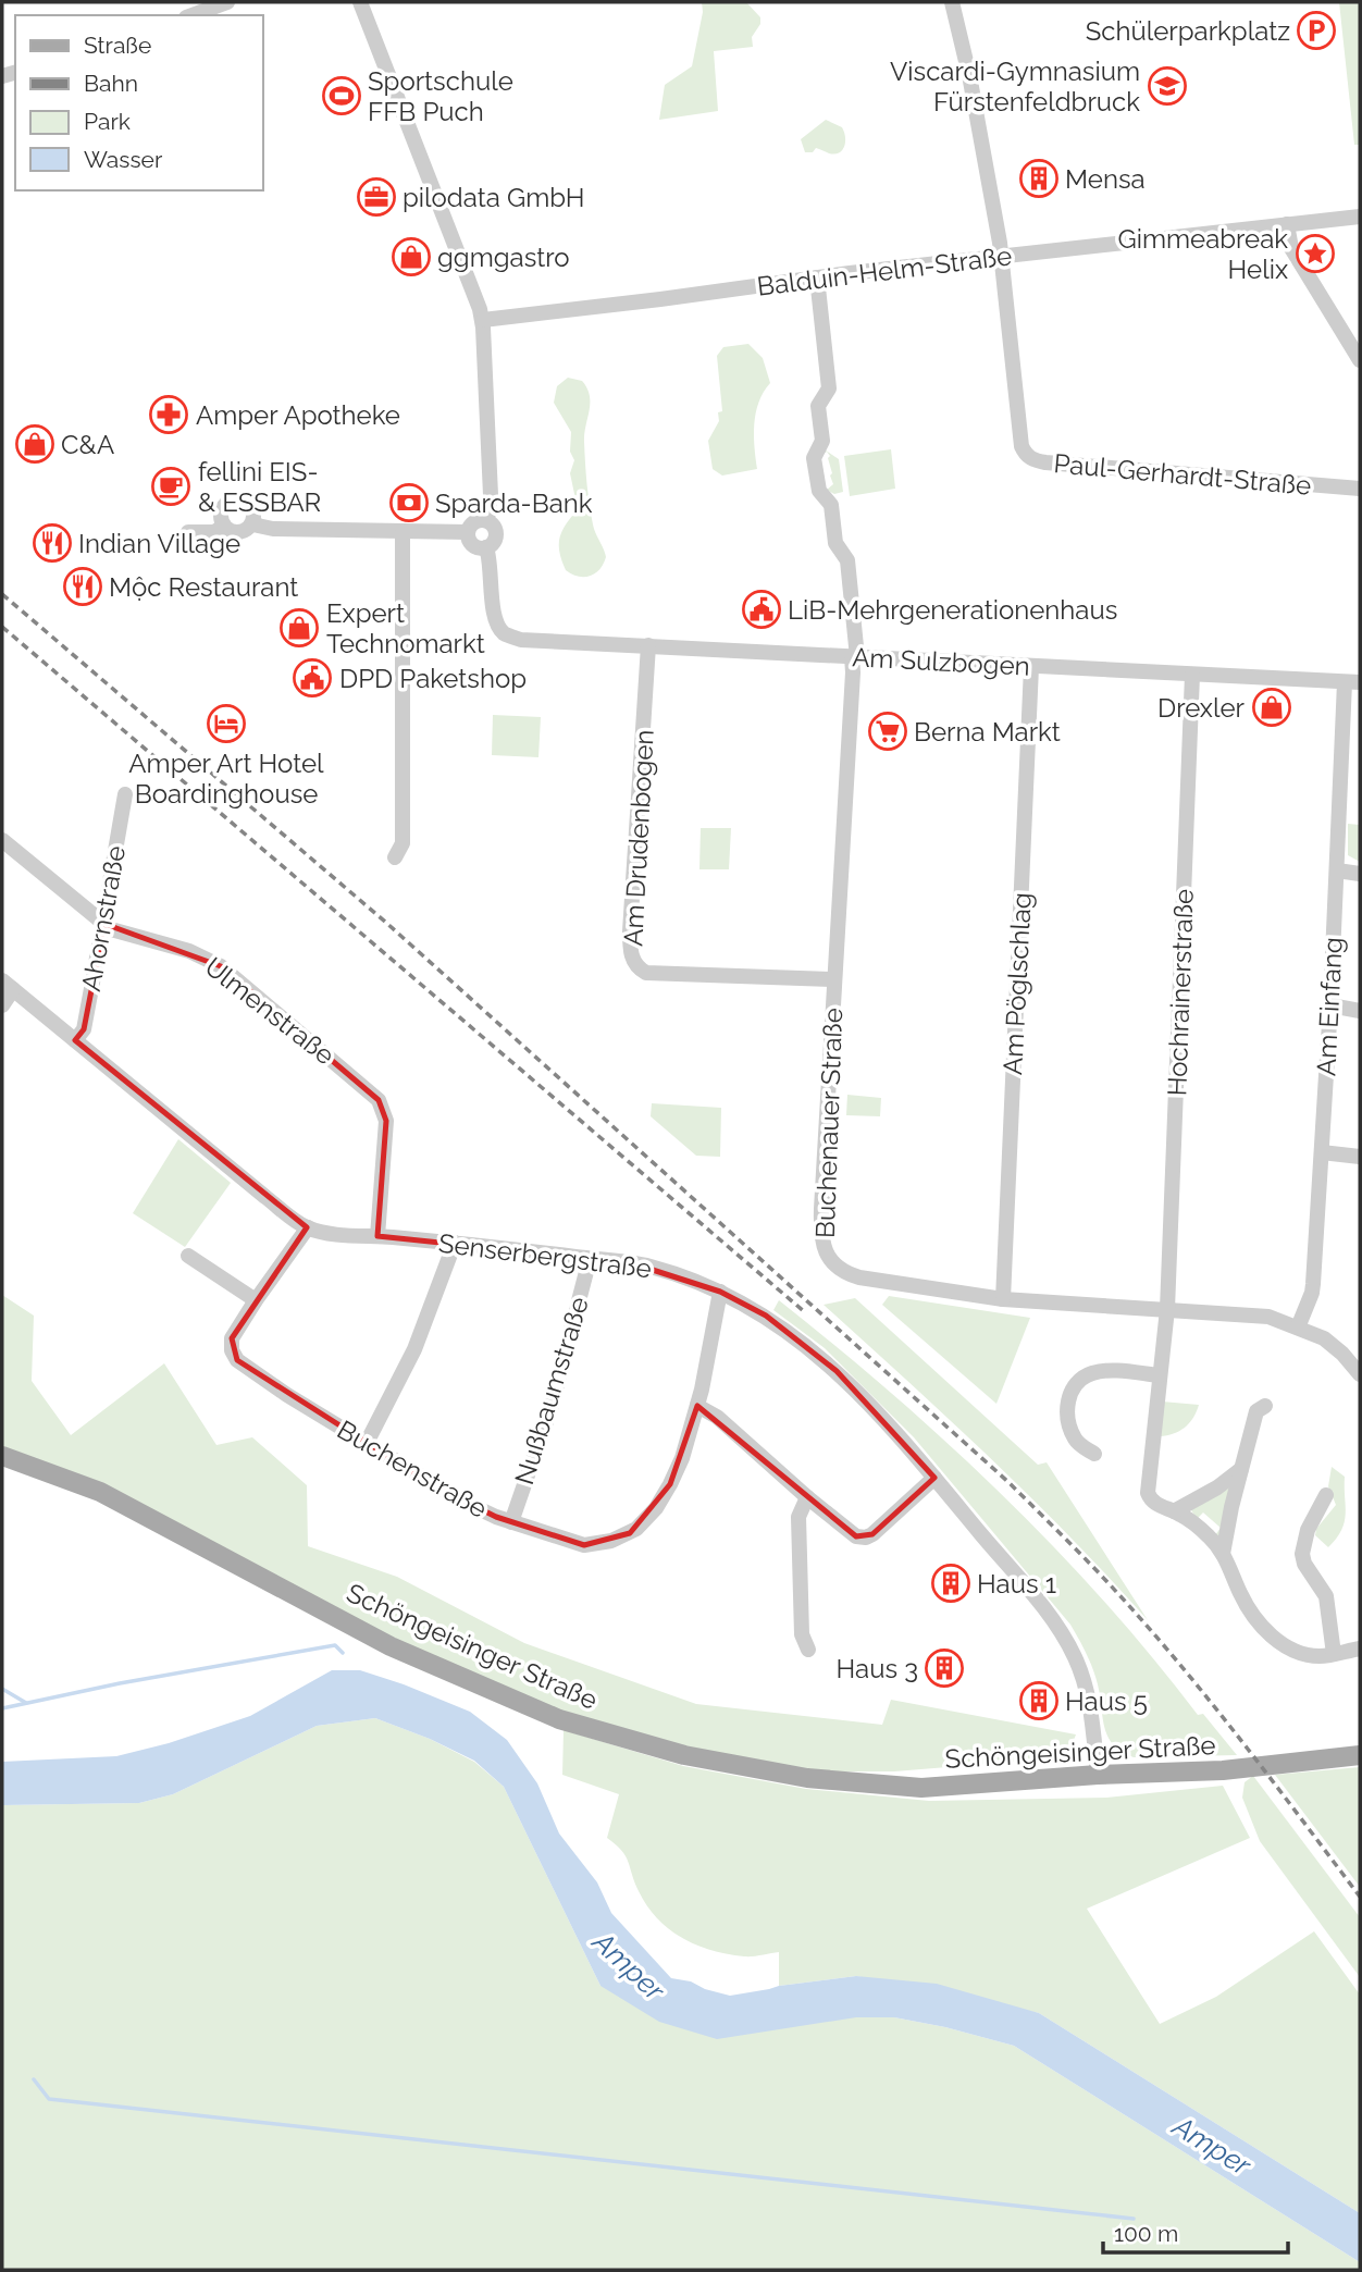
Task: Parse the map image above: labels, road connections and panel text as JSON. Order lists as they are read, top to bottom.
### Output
{
  "streets": {
    "main road": ["Schöngeisinger Straße"],
    "street": [
      "Balduin-Helm-Straße",
      "Paul-Gerhardt-Straße",
      "Am Sulzbogen",
      "Am Drudenbogen",
      "Ahornstraße",
      "Am Pöglschlag",
      "Hochrainerstraße",
      "Am Einfang",
      "Ulmenstraße",
      "Buchenauer Straße",
      "Senserbergstraße",
      "Nußbaumstraße",
      "Buchenstraße"
    ]
  },
  "crossings": [
    ["Balduin-Helm-Straße", "Paul-Gerhardt-Straße"],
    ["Balduin-Helm-Straße", "Buchenauer Straße"],
    ["Am Sulzbogen", "Am Drudenbogen"],
    ["Am Sulzbogen", "Am Pöglschlag"],
    ["Am Sulzbogen", "Hochrainerstraße"],
    ["Am Sulzbogen", "Am Einfang"],
    ["Am Sulzbogen", "Buchenauer Straße"],
    ["Am Drudenbogen", "Buchenauer Straße"],
    ["Ahornstraße", "Ulmenstraße"],
    ["Ahornstraße", "Senserbergstraße"],
    ["Am Pöglschlag", "Buchenauer Straße"],
    ["Hochrainerstraße", "Buchenauer Straße"],
    ["Am Einfang", "Buchenauer Straße"],
    ["Ulmenstraße", "Senserbergstraße"],
    ["Senserbergstraße", "Nußbaumstraße"],
    ["Senserbergstraße", "Buchenstraße"],
    ["Senserbergstraße", "Schöngeisinger Straße"],
    ["Nußbaumstraße", "Buchenstraße"]
  ],
  "water": ["Amper"],
  "places": {
    "parking": ["Schülerparkplatz"],
    "school or university": ["Viscardi-Gymnasium Fürstenfeldbruck"],
    "sports": ["Sportschule FFB Puch"],
    "building": [
      "Mensa",
      "Haus 1",
      "Haus 3",
      "Haus 5"
    ],
    "office": ["pilodata GmbH"],
    "place": ["Gimmeabreak Helix"],
    "shop": [
      "ggmgastro",
      "C&A",
      "Expert Technomarkt",
      "Drexler"
    ],
    "pharmacy": ["Amper Apotheke"],
    "cafe": ["fellini EIS- & ESSBAR"],
    "bank": ["Sparda-Bank"],
    "restaurant": ["Indian Village", "Mộc Restaurant"],
    "public building": ["LiB-Mehrgenerationenhaus", "DPD Paketshop"],
    "hotel": ["Amper Art Hotel Boardinghouse"],
    "supermarket": ["Berna Markt"]
  },
  "legend": [
    "Straße",
    "Bahn",
    "Park",
    "Wasser"
  ],
  "scale_bar": "100 m"
}
